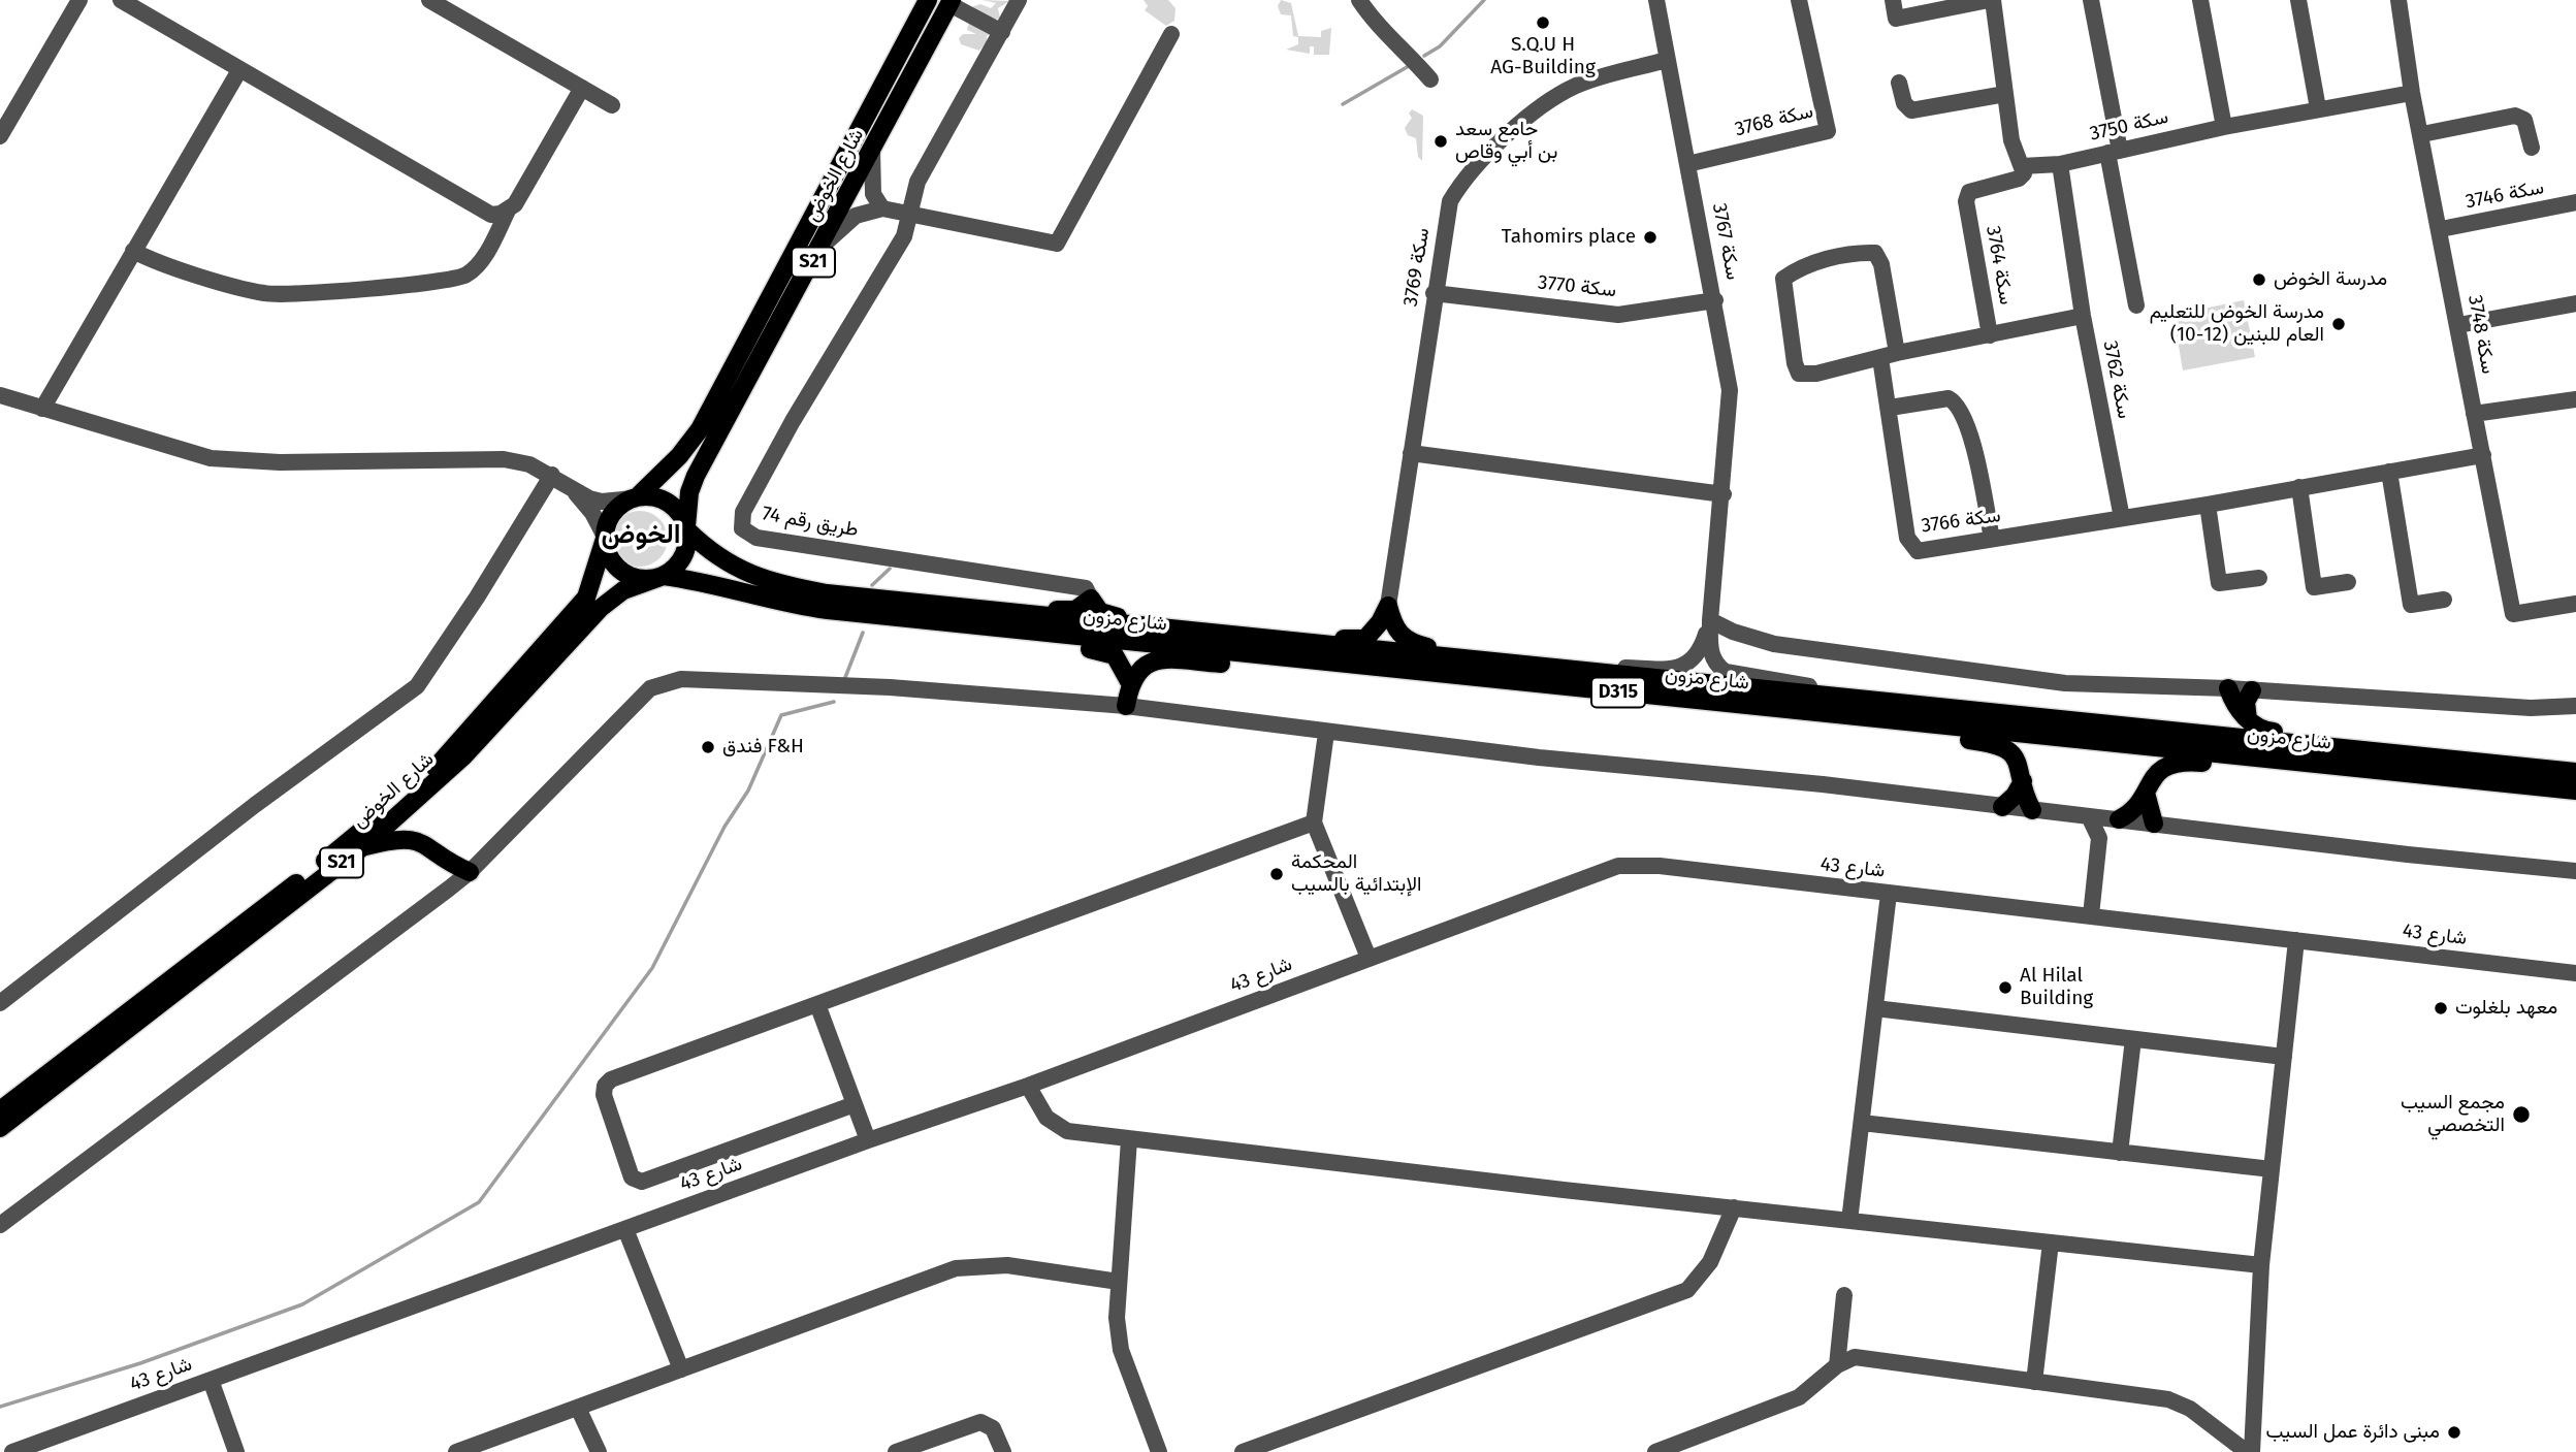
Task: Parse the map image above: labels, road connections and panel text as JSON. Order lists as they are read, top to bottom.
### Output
{
  "streets": {
    "main road": [
      "شارع الخوض",
      "S21",
      "شارع مزون",
      "D315"
    ],
    "street": [
      "سكة 3768",
      "سكة 3750",
      "سكة 3746",
      "سكة 3767",
      "سكة 3764",
      "سكة 3769",
      "سكة 3770",
      "سكة 3748",
      "سكة 3762",
      "سكة 3766",
      "طريق رقم 74",
      "شارع 43"
    ]
  },
  "crossings": [
    ["سكة 3768", "سكة 3767"],
    ["سكة 3750", "سكة 3764"],
    ["سكة 3750", "سكة 3748"],
    ["سكة 3750", "سكة 3762"],
    ["شارع الخوض", "S21"],
    ["شارع الخوض", "شارع مزون"],
    ["سكة 3746", "سكة 3748"],
    ["سكة 3767", "سكة 3769"],
    ["سكة 3767", "سكة 3770"],
    ["S21", "شارع مزون"],
    ["سكة 3764", "سكة 3762"],
    ["سكة 3764", "سكة 3766"],
    ["سكة 3769", "سكة 3770"],
    ["سكة 3762", "سكة 3766"]
  ],
  "districts": ["الخوض"],
  "places": [
    "S.Q.U H AG-Building",
    "جامع سعد بن أبي وقاص",
    "Tahomirs place",
    "مدرسة الخوض",
    "مدرسة الخوض للتعليم العام للبنين (12-10)",
    "فندق F&H",
    "المحكمة الإبتدائية بالسيب",
    "Al Hilal Building",
    "معهد بلغلوت",
    "مجمع السيب التخصصي",
    "مبنى دائرة عمل السيب"
  ]
}
